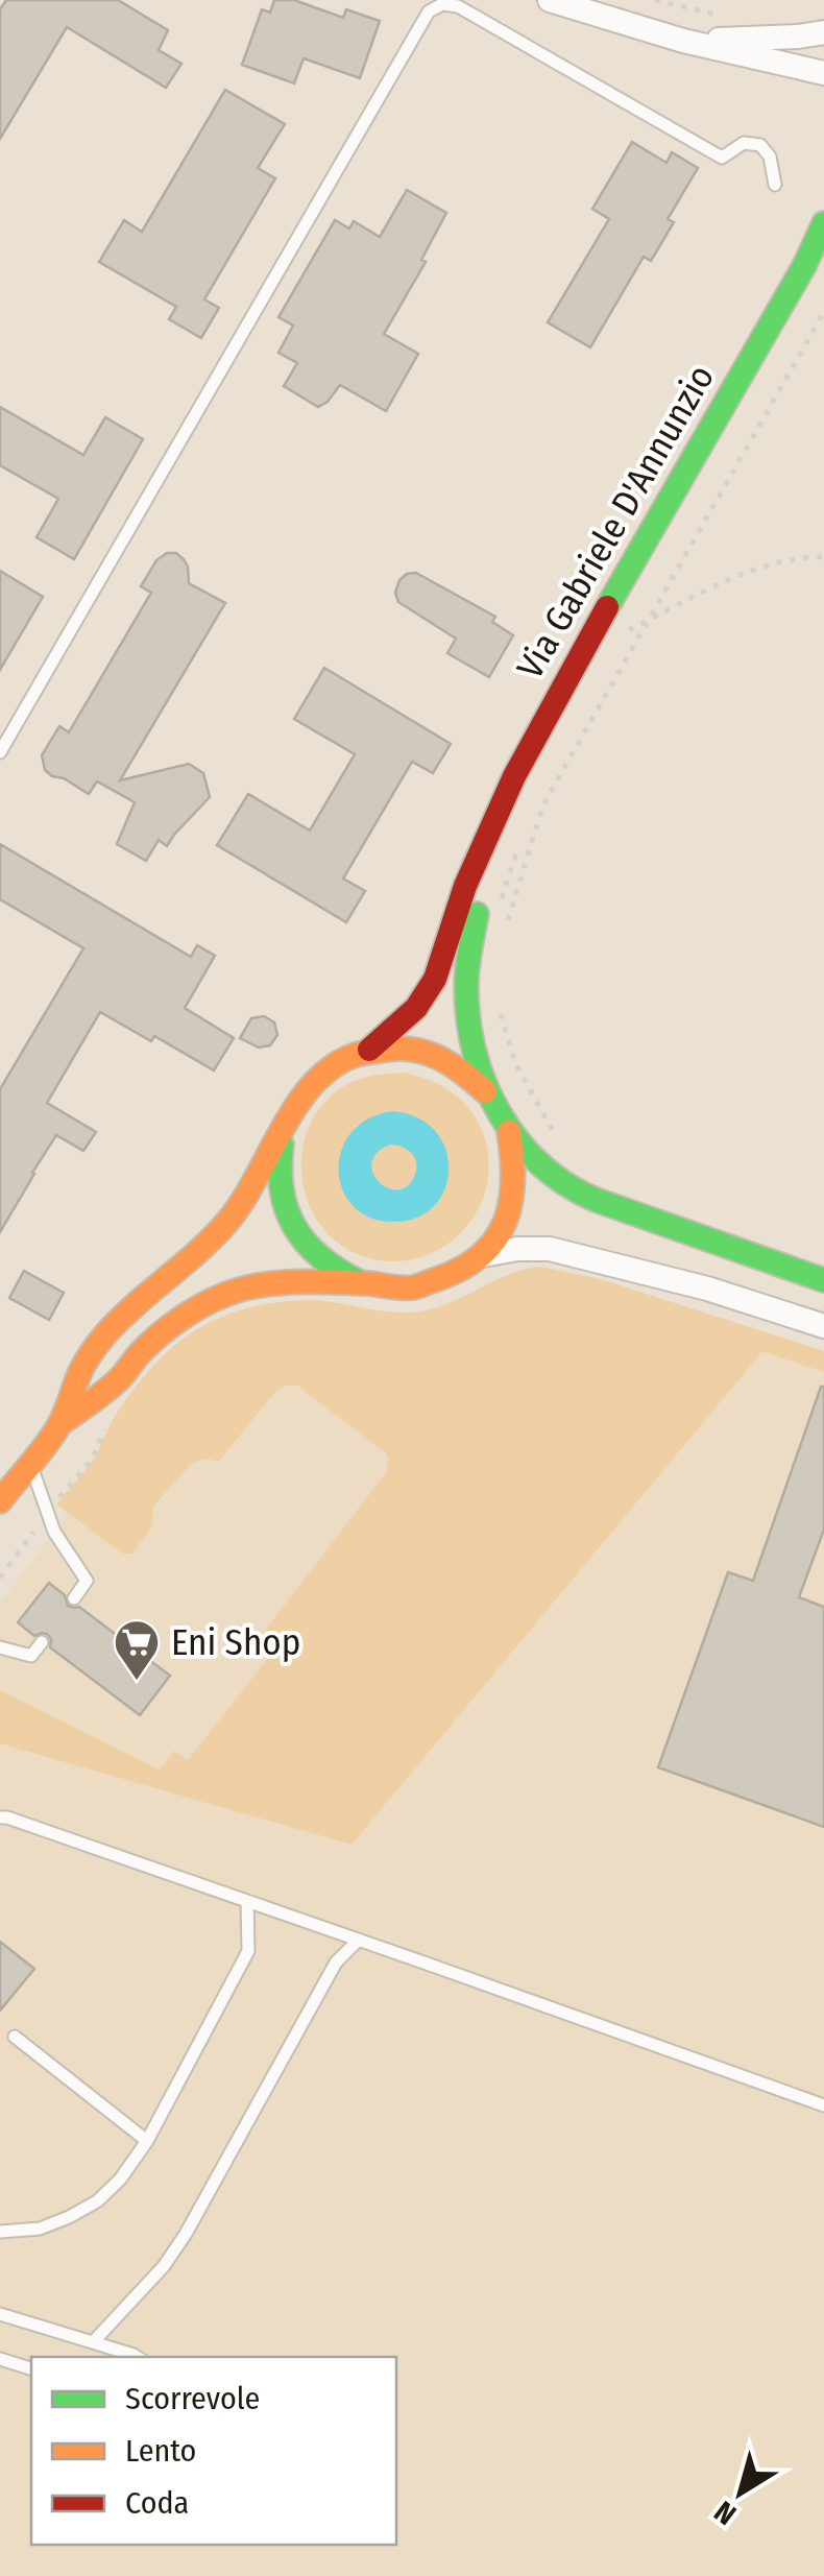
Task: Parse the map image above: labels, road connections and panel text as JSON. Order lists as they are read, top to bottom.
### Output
{
  "streets": {
    "main road": ["Via Gabriele D'Annunzio"]
  },
  "places": {
    "supermarket": ["Eni Shop"]
  },
  "legend": ["Scorrevole", "Lento", "Coda"],
  "north": "bottom left"
}
